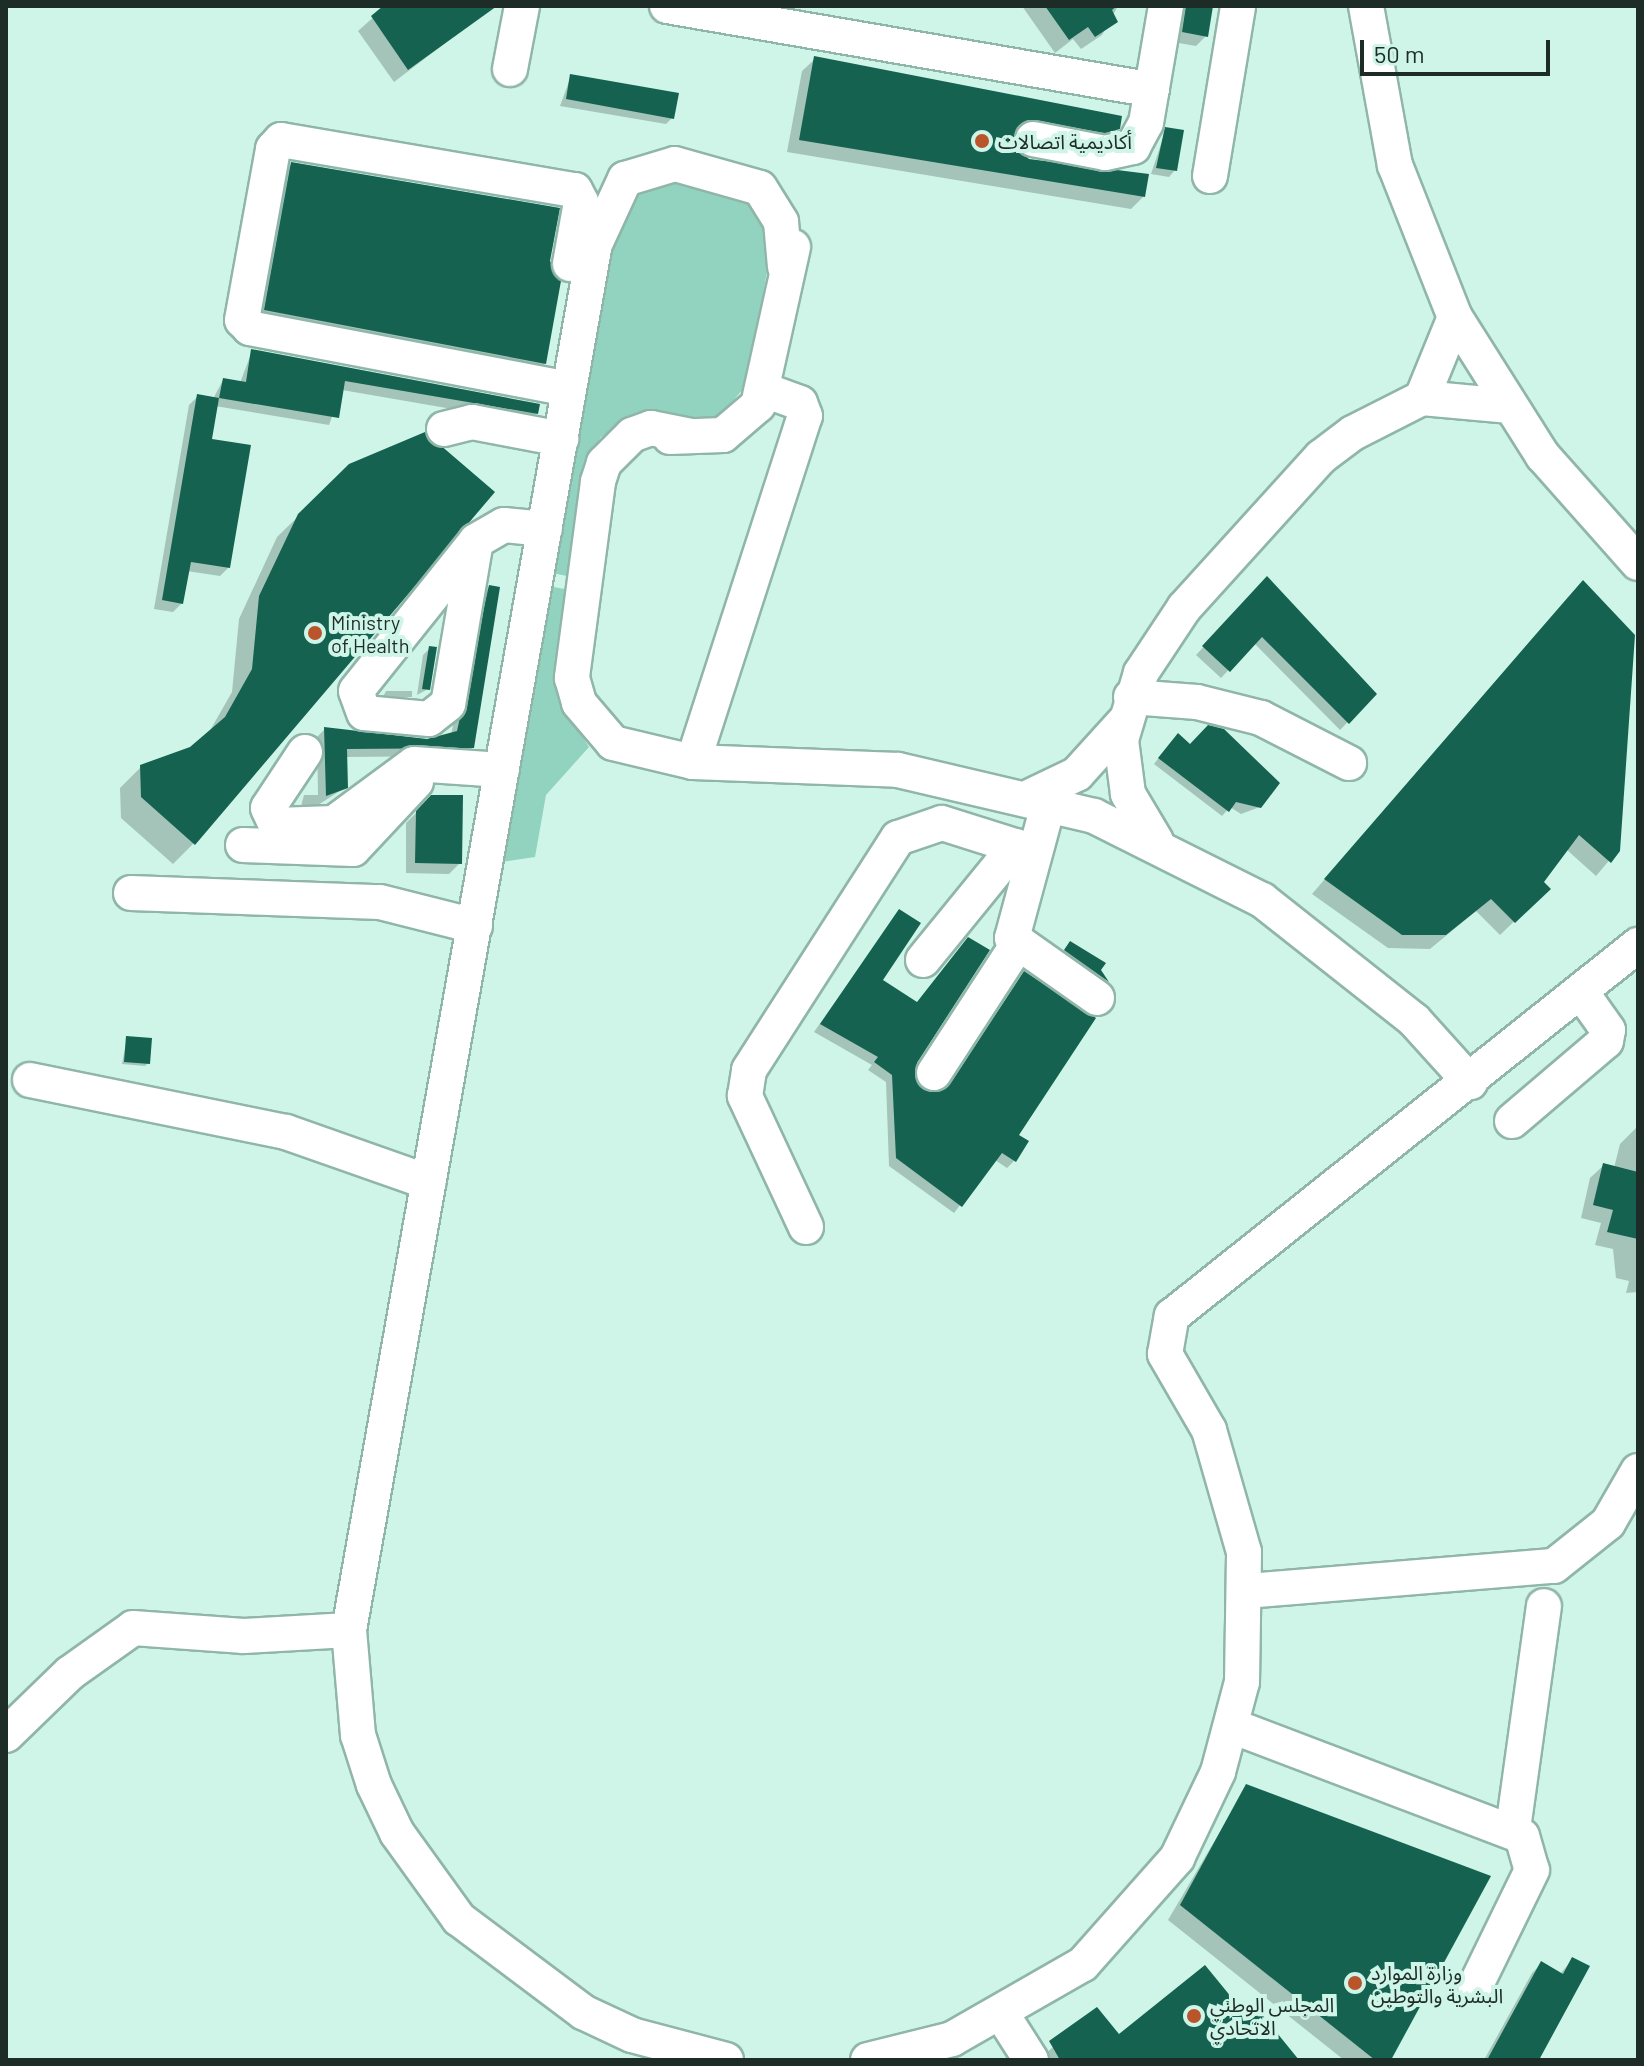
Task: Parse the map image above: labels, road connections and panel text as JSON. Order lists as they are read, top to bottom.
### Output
{
  "places": [
    "أكاديمية اتصالات",
    "Ministry of Health",
    "وزارة الموارد البشرية والتوطين",
    "المجلس الوطني الاتحادي"
  ],
  "scale_bar": "50 m"
}
